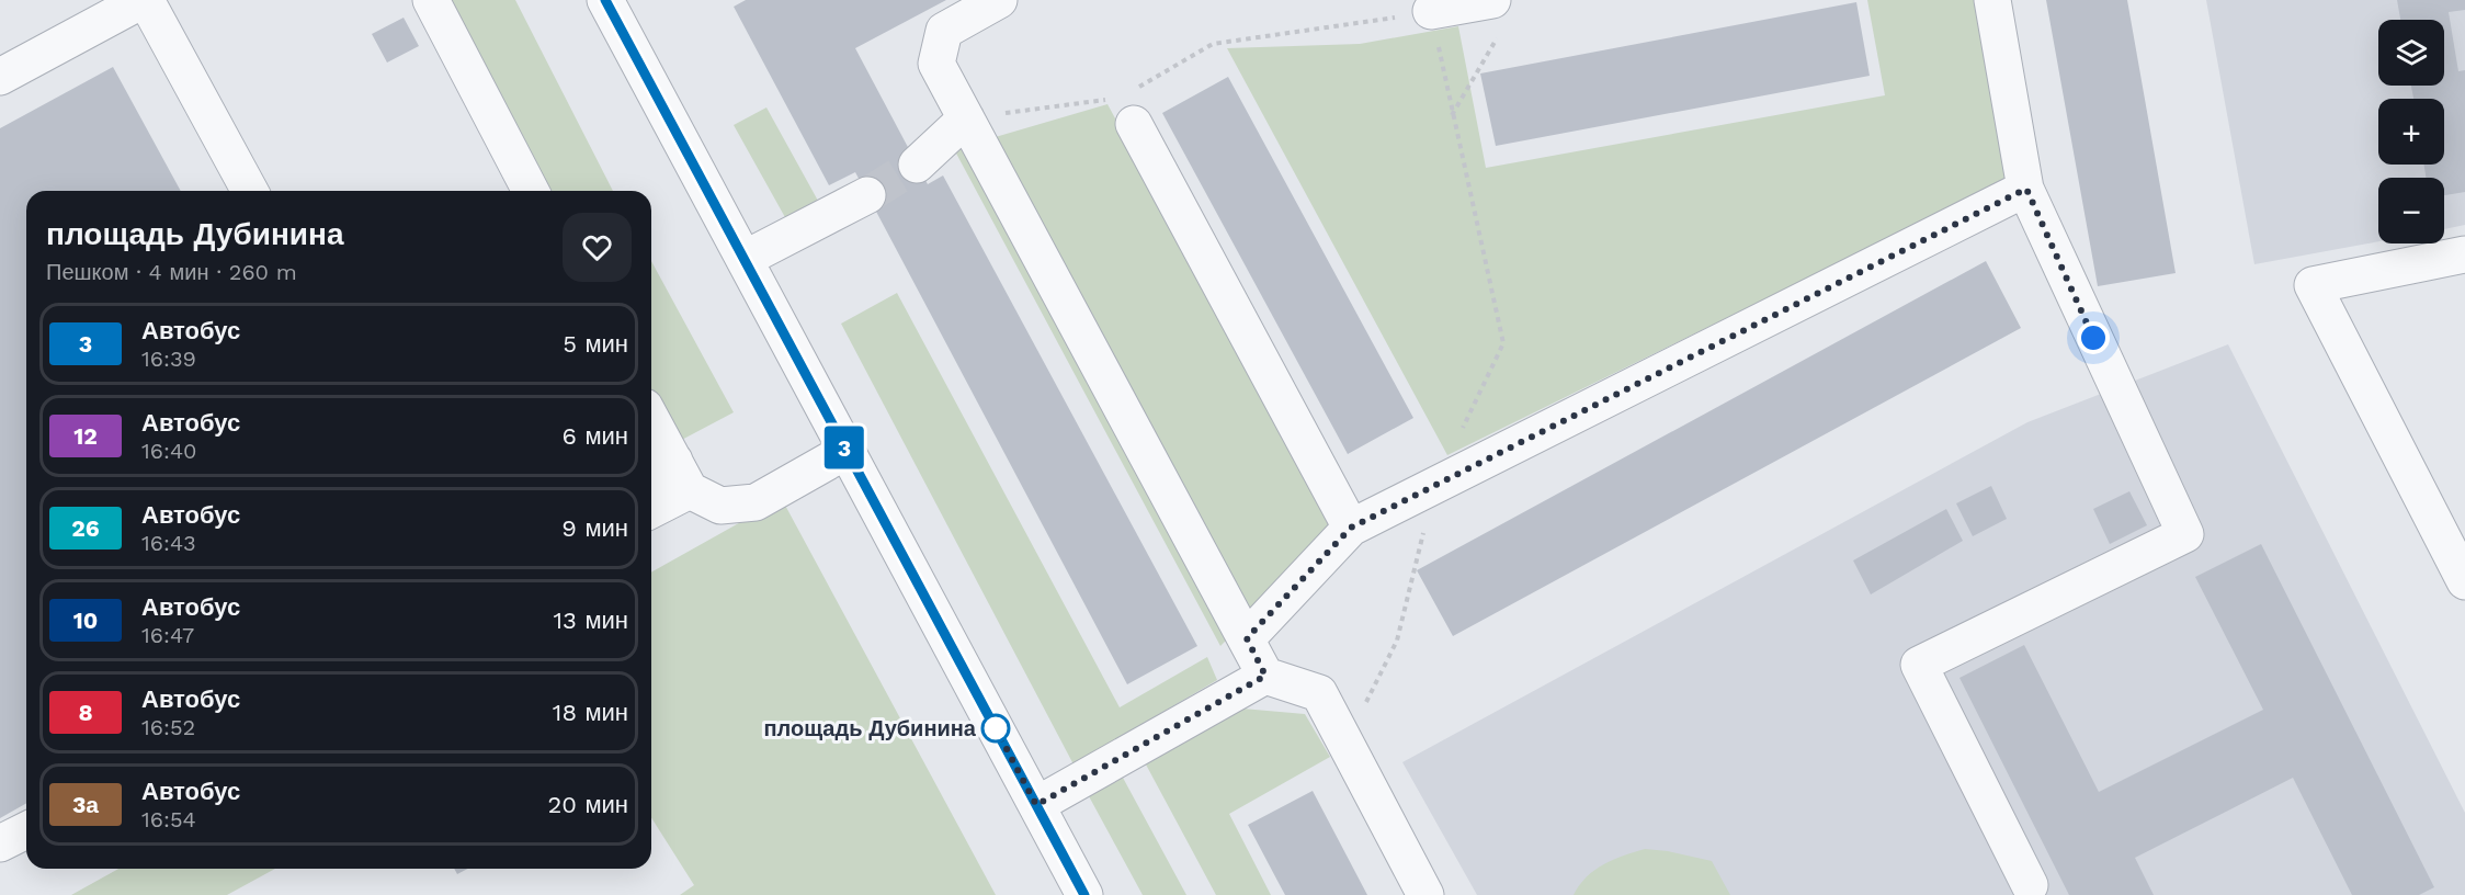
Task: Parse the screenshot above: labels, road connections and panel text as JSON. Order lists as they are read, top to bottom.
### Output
{
  "places": ["площадь Дубинина"],
  "lines": ["bus line 3"],
  "page": {
    "on_map": "3",
    "map_buttons": ["+", "−"],
    "heading": ["площадь Дубинина", "Пешком · 4 мин · 260 m"],
    "list": [
      {
        "mark": "3",
        "name": "Автобус",
        "note": "16:39",
        "value": "5 мин"
      },
      {
        "mark": "12",
        "name": "Автобус",
        "note": "16:40",
        "value": "6 мин"
      },
      {
        "mark": "26",
        "name": "Автобус",
        "note": "16:43",
        "value": "9 мин"
      },
      {
        "mark": "10",
        "name": "Автобус",
        "note": "16:47",
        "value": "13 мин"
      },
      {
        "mark": "8",
        "name": "Автобус",
        "note": "16:52",
        "value": "18 мин"
      },
      {
        "mark": "3а",
        "name": "Автобус",
        "note": "16:54",
        "value": "20 мин"
      }
    ]
  }
}
